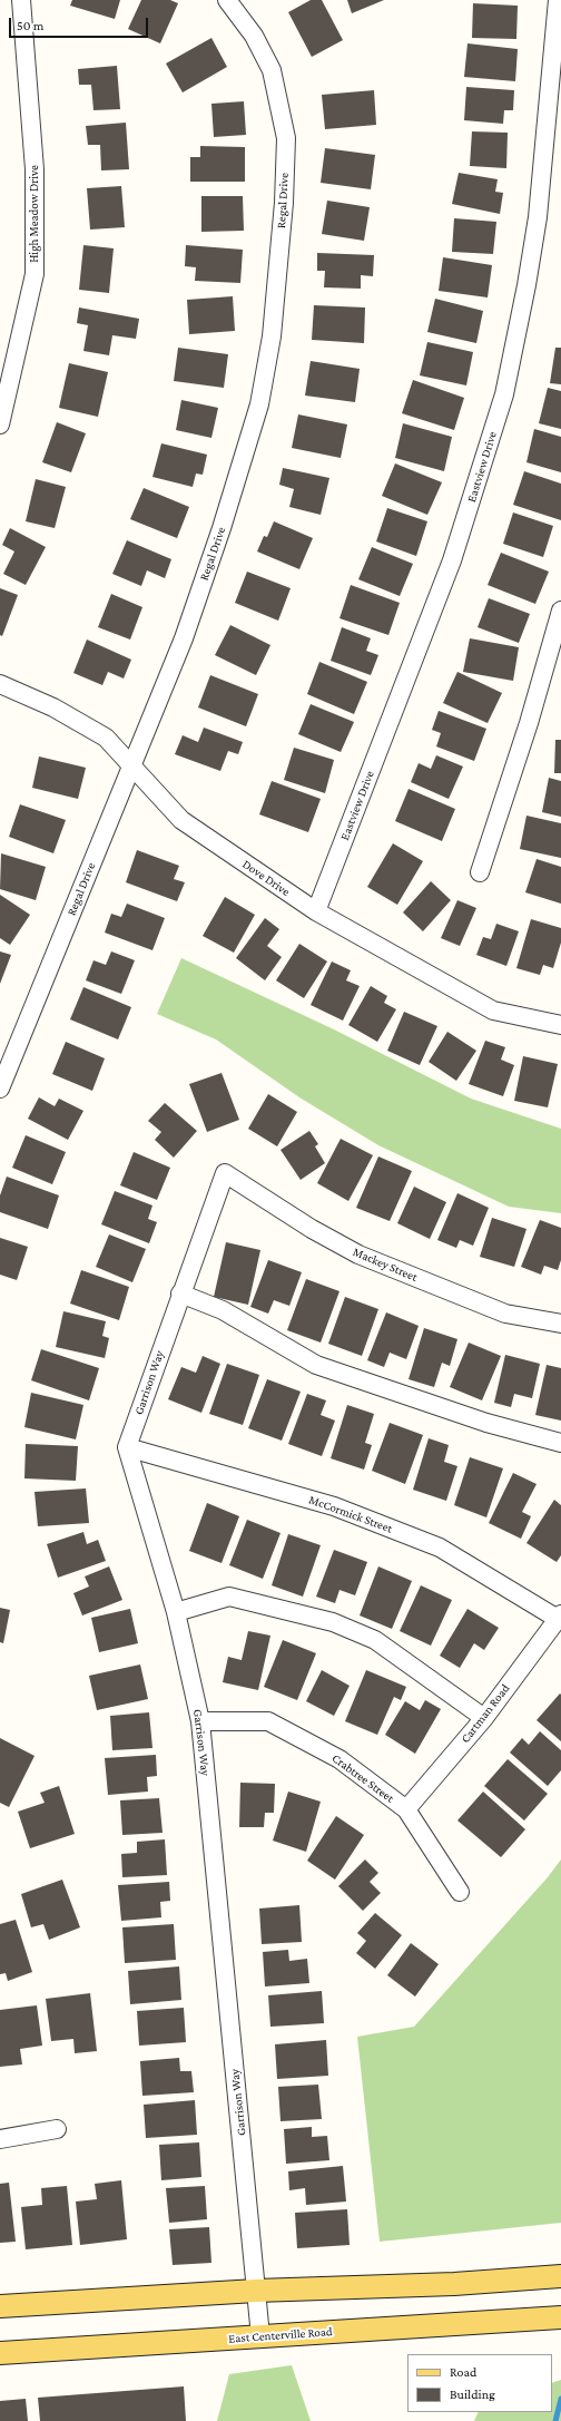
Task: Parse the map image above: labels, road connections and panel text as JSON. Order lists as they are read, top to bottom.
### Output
{
  "streets": {
    "main road": ["East Centerville Road"],
    "street": [
      "Regal Drive",
      "High Meadow Drive",
      "Eastview Drive",
      "Dove Drive",
      "Mackey Street",
      "Garrison Way",
      "McCormick Street",
      "Cartman Road",
      "Crabtree Street"
    ]
  },
  "crossings": [
    ["Regal Drive", "Dove Drive"],
    ["Eastview Drive", "Dove Drive"],
    ["Mackey Street", "Garrison Way"],
    ["Garrison Way", "McCormick Street"],
    ["Garrison Way", "Crabtree Street"],
    ["Garrison Way", "East Centerville Road"],
    ["McCormick Street", "Cartman Road"],
    ["Cartman Road", "Crabtree Street"]
  ],
  "legend": ["Road", "Building"],
  "scale_bar": "50 m"
}
